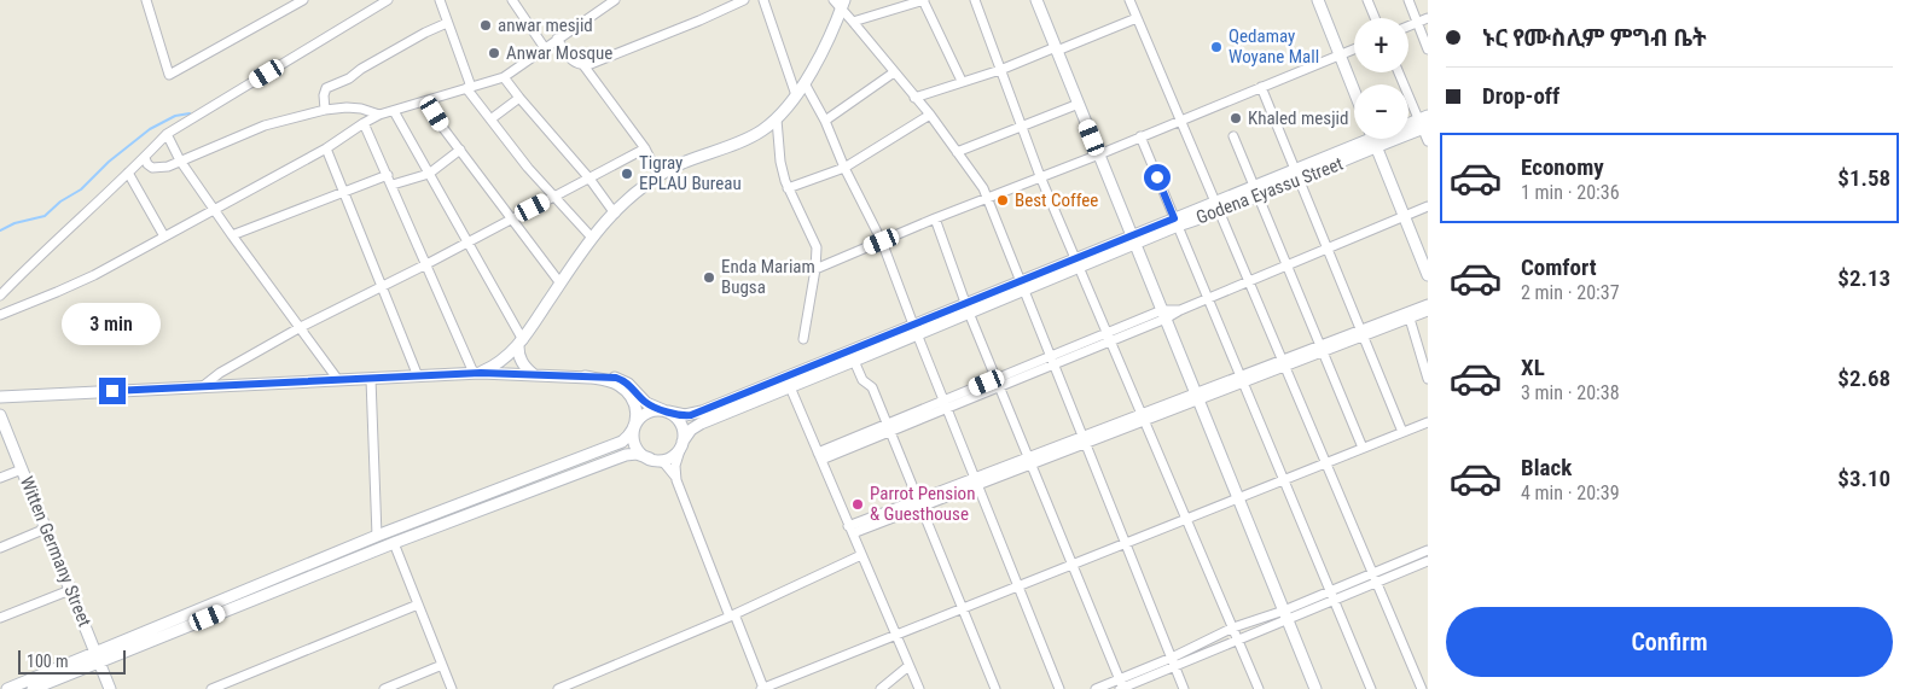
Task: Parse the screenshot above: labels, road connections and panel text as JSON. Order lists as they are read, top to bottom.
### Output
{
  "streets": {
    "street": ["Godena Eyassu Street", "Witten Germany Street"]
  },
  "places": [
    "anwar mesjid",
    "Qedamay Woyane Mall",
    "Anwar Mosque",
    "Khaled mesjid",
    "Tigray EPLAU Bureau",
    "Best Coffee",
    "Enda Mariam Bugsa",
    "Parrot Pension & Guesthouse"
  ],
  "scale_bar": "100 m",
  "page": {
    "banner": ["ኑር የሙስሊም ምግብ ቤት", "Drop-off"],
    "map_buttons": ["+", "−"],
    "list": [
      {
        "name": "Economy",
        "note": "1 min · 20:36",
        "value": "$1.58"
      },
      {
        "name": "Comfort",
        "note": "2 min · 20:37",
        "value": "$2.13"
      },
      {
        "name": "XL",
        "note": "3 min · 20:38",
        "value": "$2.68"
      },
      {
        "name": "Black",
        "note": "4 min · 20:39",
        "value": "$3.10"
      }
    ],
    "bubble": "3 min",
    "buttons": "Confirm",
    "scale": "100 m"
  }
}
